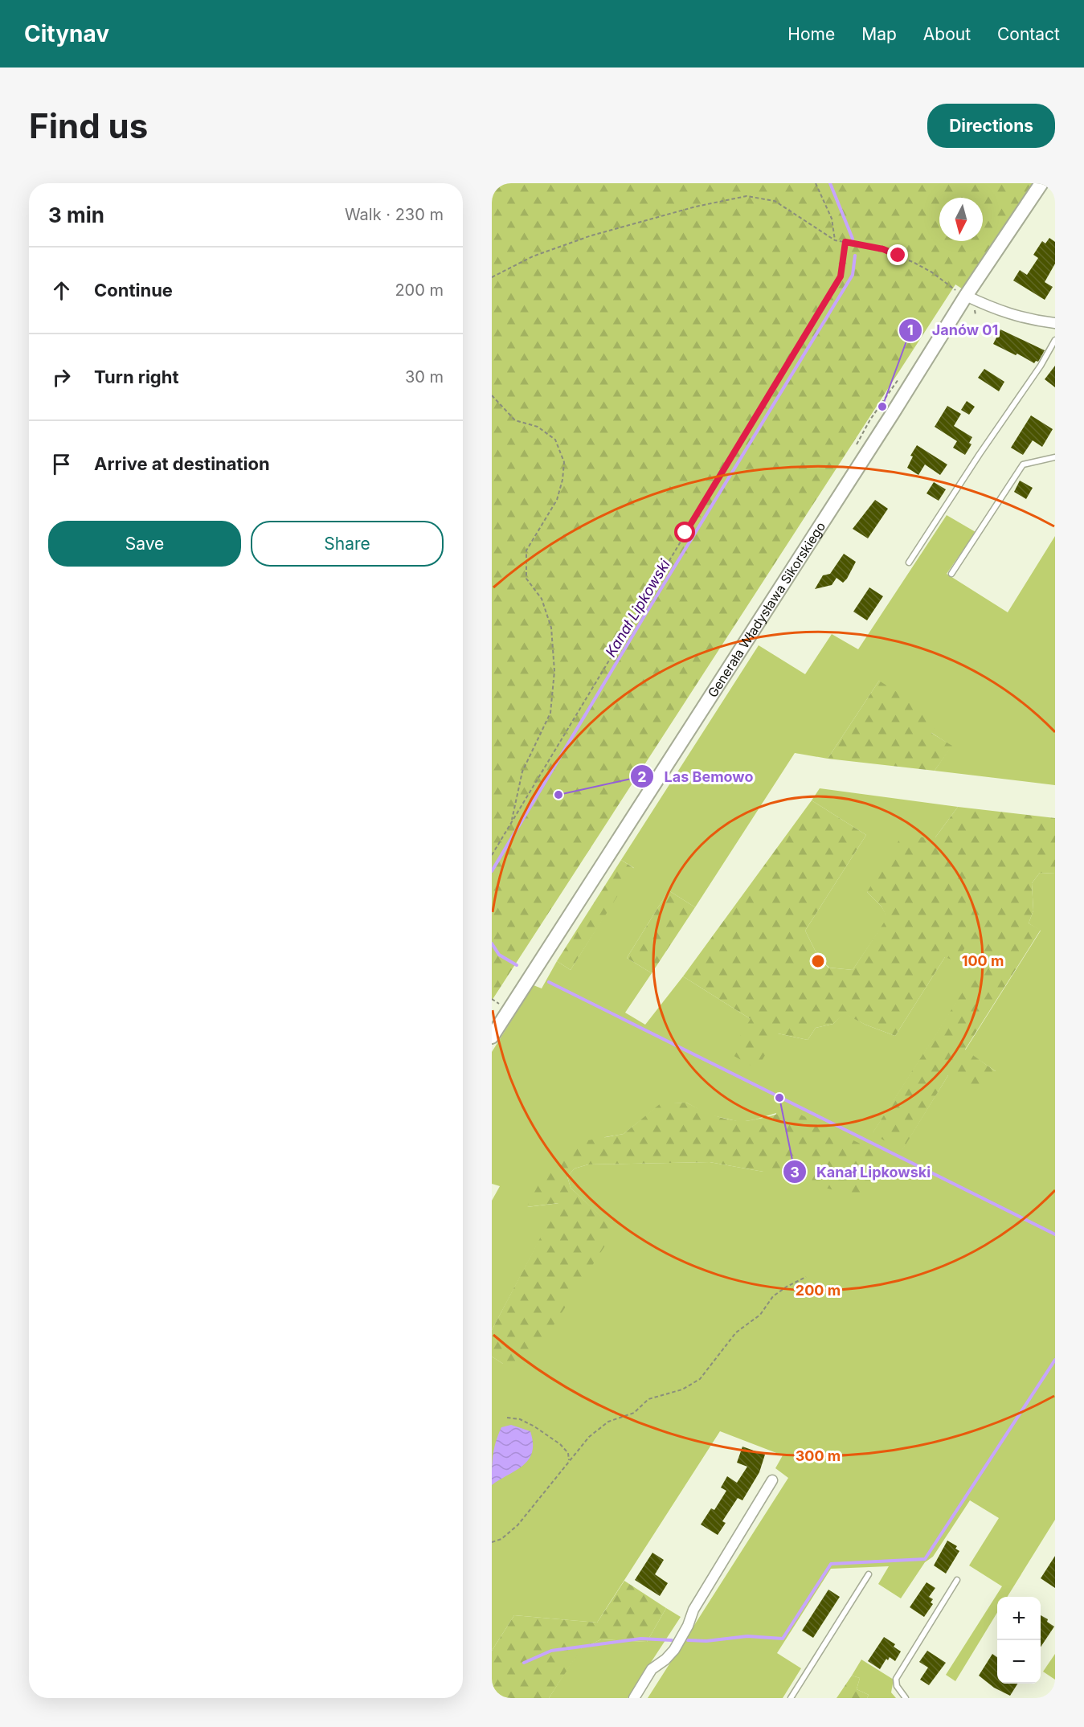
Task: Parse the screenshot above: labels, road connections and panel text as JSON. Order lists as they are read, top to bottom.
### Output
{
  "streets": {
    "main road": ["Generała Władysława Sikorskiego"]
  },
  "water": ["Kanał Lipkowski"],
  "places": ["Janów 01", "Las Bemowo", "Kanał Lipkowski"],
  "north": "bottom",
  "page": {
    "header": "Citynav",
    "nav": [
      "Home",
      "Map",
      "About",
      "Contact"
    ],
    "buttons": [
      "Directions",
      ["Save", "Share"]
    ],
    "title": "Find us",
    "heading": ["3 min", "Walk · 230 m"],
    "list": [
      ["Continue", "200 m"],
      ["Turn right", "30 m"],
      "Arrive at destination"
    ],
    "map_buttons": ["+", "−"]
  },
  "rings": ["100 m", "200 m", "300 m"]
}
